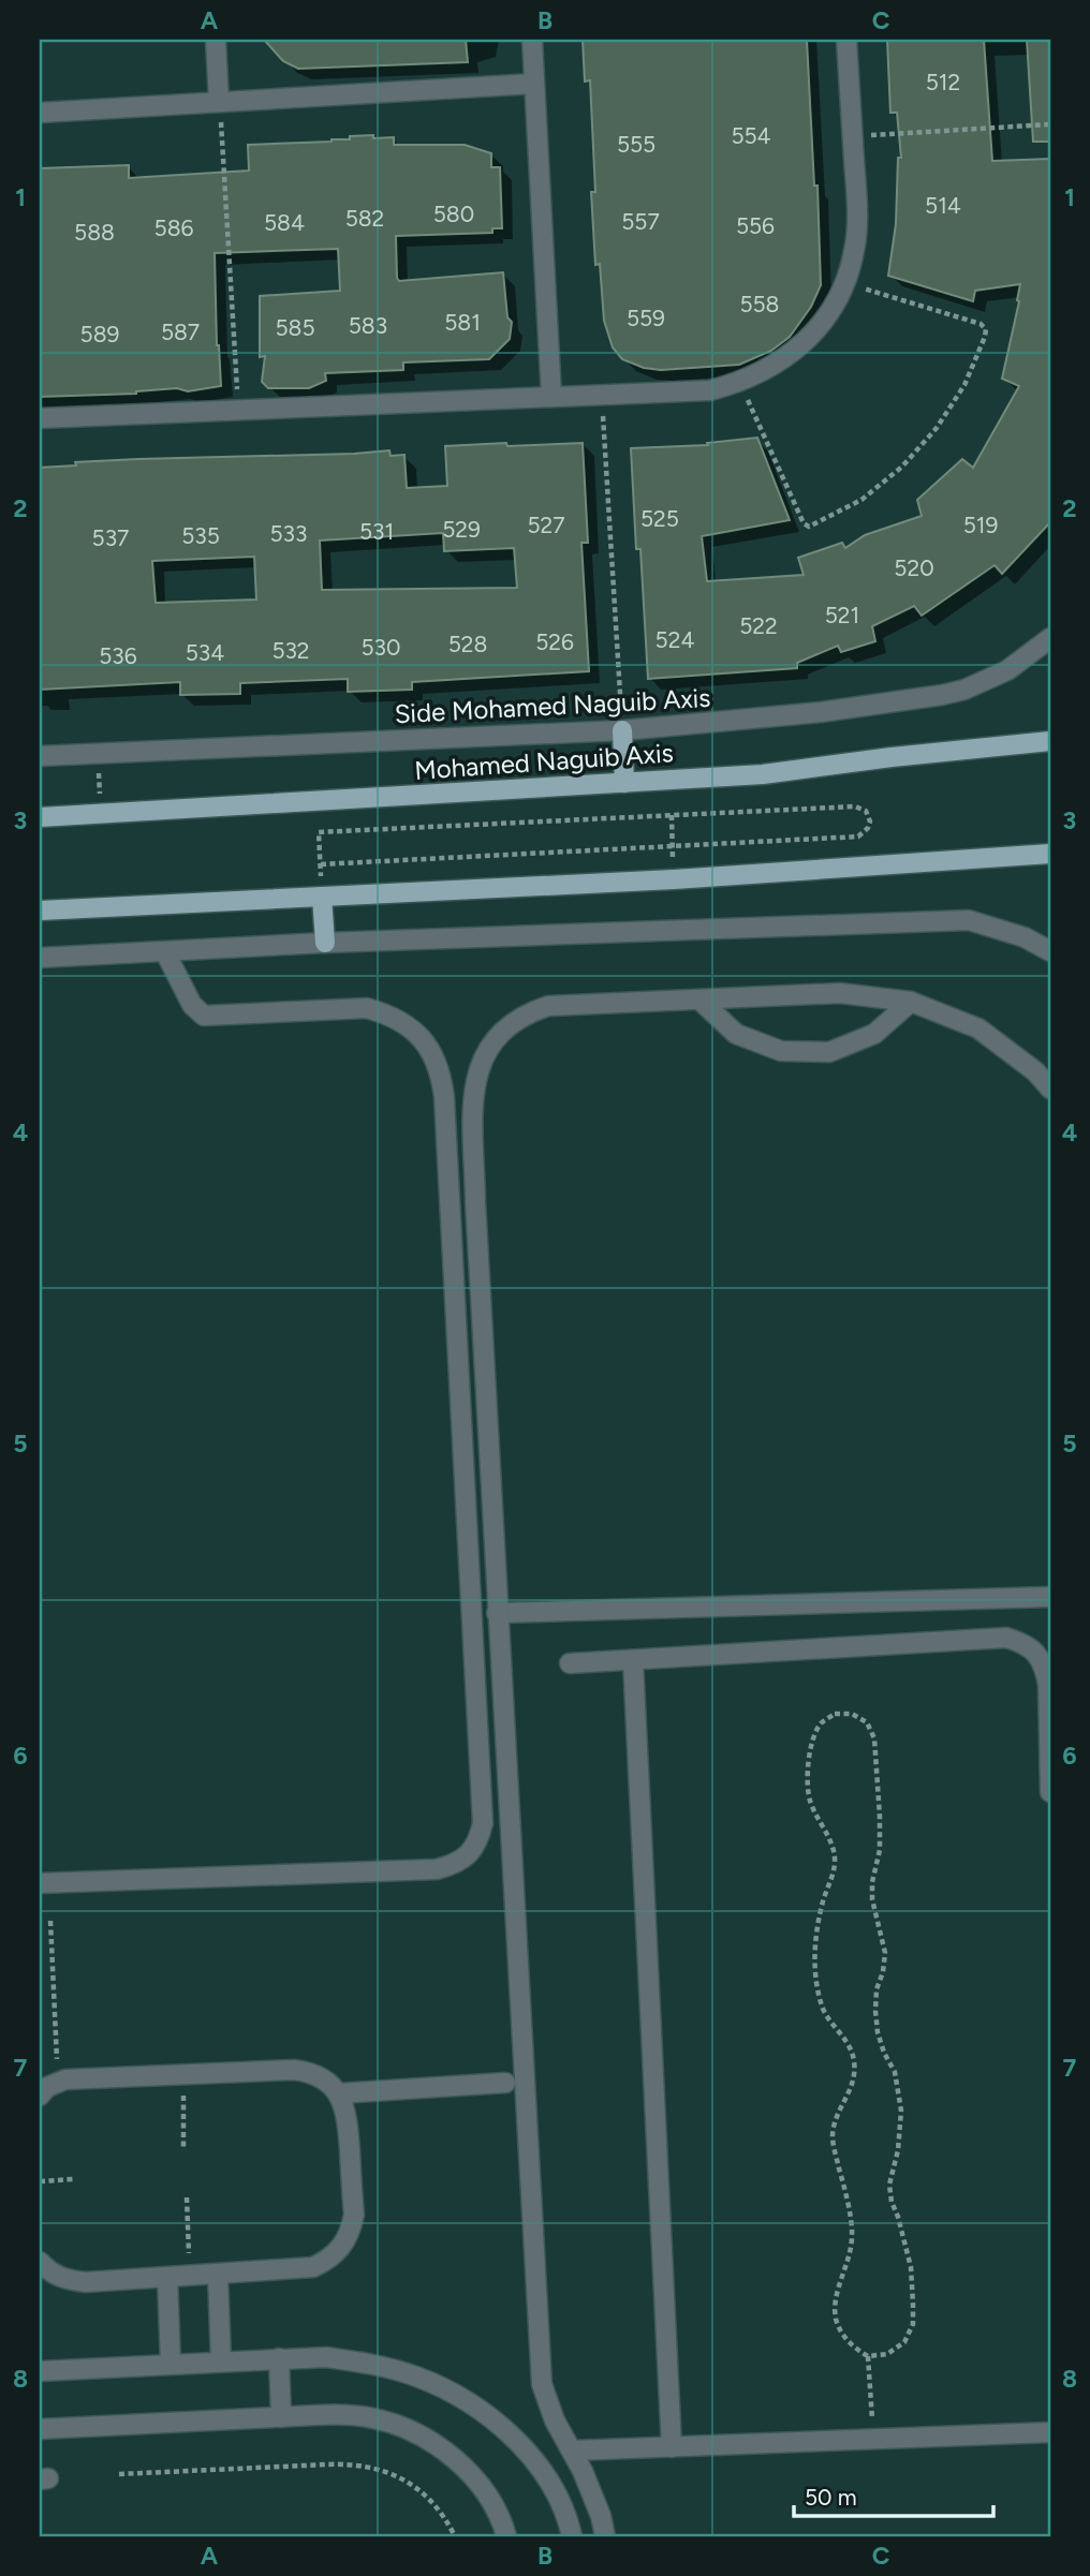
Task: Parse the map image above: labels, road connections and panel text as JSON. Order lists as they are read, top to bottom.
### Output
{
  "streets": {
    "main road": ["Mohamed Naguib Axis"],
    "street": ["Side Mohamed Naguib Axis"]
  },
  "house_numbers": [
    "512",
    "554",
    "555",
    "514",
    "580",
    "582",
    "557",
    "584",
    "556",
    "586",
    "588",
    "558",
    "559",
    "581",
    "583",
    "585",
    "587",
    "589",
    "525",
    "527",
    "519",
    "529",
    "531",
    "533",
    "535",
    "537",
    "520",
    "521",
    "522",
    "524",
    "526",
    "528",
    "530",
    "532",
    "534",
    "536"
  ],
  "scale_bar": "50 m",
  "grid": {
    "columns": ["A", "B", "C"],
    "rows": [
      "1",
      "2",
      "3",
      "4",
      "5",
      "6",
      "7",
      "8"
    ]
  }
}
